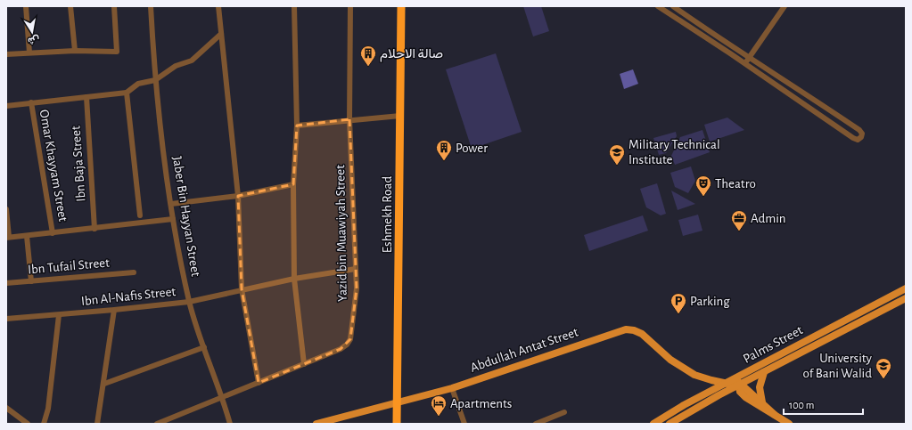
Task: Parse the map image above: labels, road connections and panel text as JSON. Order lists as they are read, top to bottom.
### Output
{
  "streets": {
    "highway": ["Eshmekh Road"],
    "main road": ["Palms Street", "Abdullah Antat Street"],
    "street": [
      "Ibn Baja Street",
      "Omar Khayyam Street",
      "Jaber Bin Hayyan Street",
      "Yazid bin Muawiyah Street",
      "Ibn Tufail Street",
      "Ibn Al-Nafis Street"
    ]
  },
  "crossings": [
    ["Eshmekh Road", "Abdullah Antat Street"],
    ["Jaber Bin Hayyan Street", "Yazid bin Muawiyah Street"],
    ["Jaber Bin Hayyan Street", "Ibn Al-Nafis Street"],
    ["Yazid bin Muawiyah Street", "Ibn Al-Nafis Street"],
    ["Palms Street", "Abdullah Antat Street"]
  ],
  "places": {
    "building": ["صالة الاحلام", "Power"],
    "school or university": ["Military Technical Institute", "University of Bani Walid"],
    "theatre": ["Theatro"],
    "office": ["Admin"],
    "parking": ["Parking"],
    "hotel": ["Apartments"]
  },
  "scale_bar": "100 m",
  "north": "bottom"
}
